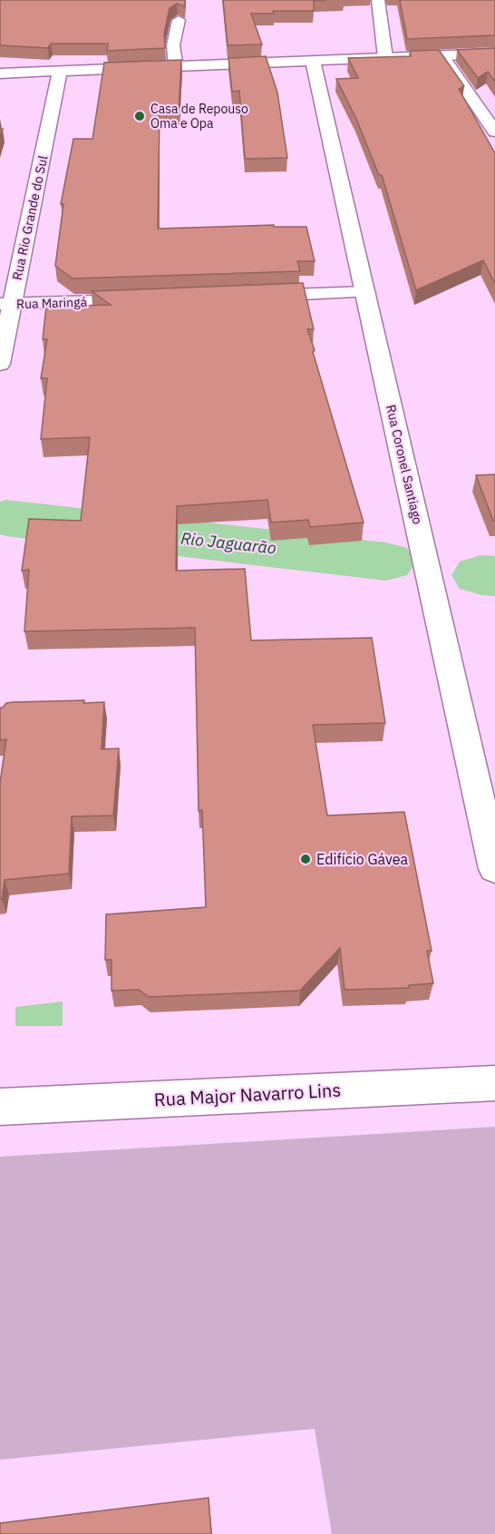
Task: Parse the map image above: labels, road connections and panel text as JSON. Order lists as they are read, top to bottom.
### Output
{
  "streets": {
    "main road": [
      "Rua Rio Grande do Sul",
      "Rua Maringá",
      "Rua Coronel Santiago",
      "Rua Major Navarro Lins"
    ]
  },
  "crossings": [
    ["Rua Rio Grande do Sul", "Rua Maringá"]
  ],
  "water": ["Rio Jaguarão"],
  "places": ["Casa de Repouso Oma e Opa", "Edifício Gávea"]
}
